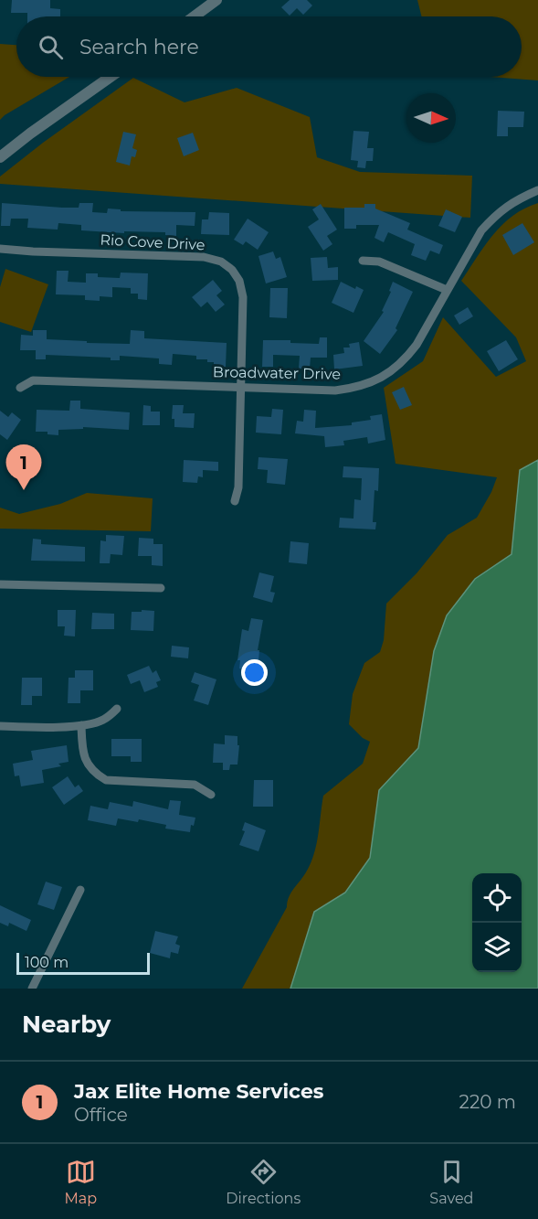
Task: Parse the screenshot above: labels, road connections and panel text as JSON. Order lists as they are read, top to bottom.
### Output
{
  "streets": {
    "street": ["Rio Cove Drive", "Broadwater Drive"]
  },
  "crossings": [
    ["Rio Cove Drive", "Broadwater Drive"]
  ],
  "scale_bar": "100 m",
  "north": "right",
  "page": {
    "search": "Search here",
    "pins": "1",
    "scale": "100 m",
    "heading": "Nearby",
    "list": [
      {
        "mark": "1",
        "name": "Jax Elite Home Services",
        "note": "Office",
        "value": "220 m"
      }
    ],
    "nav": ["Map", "Directions", "Saved"]
  }
}
